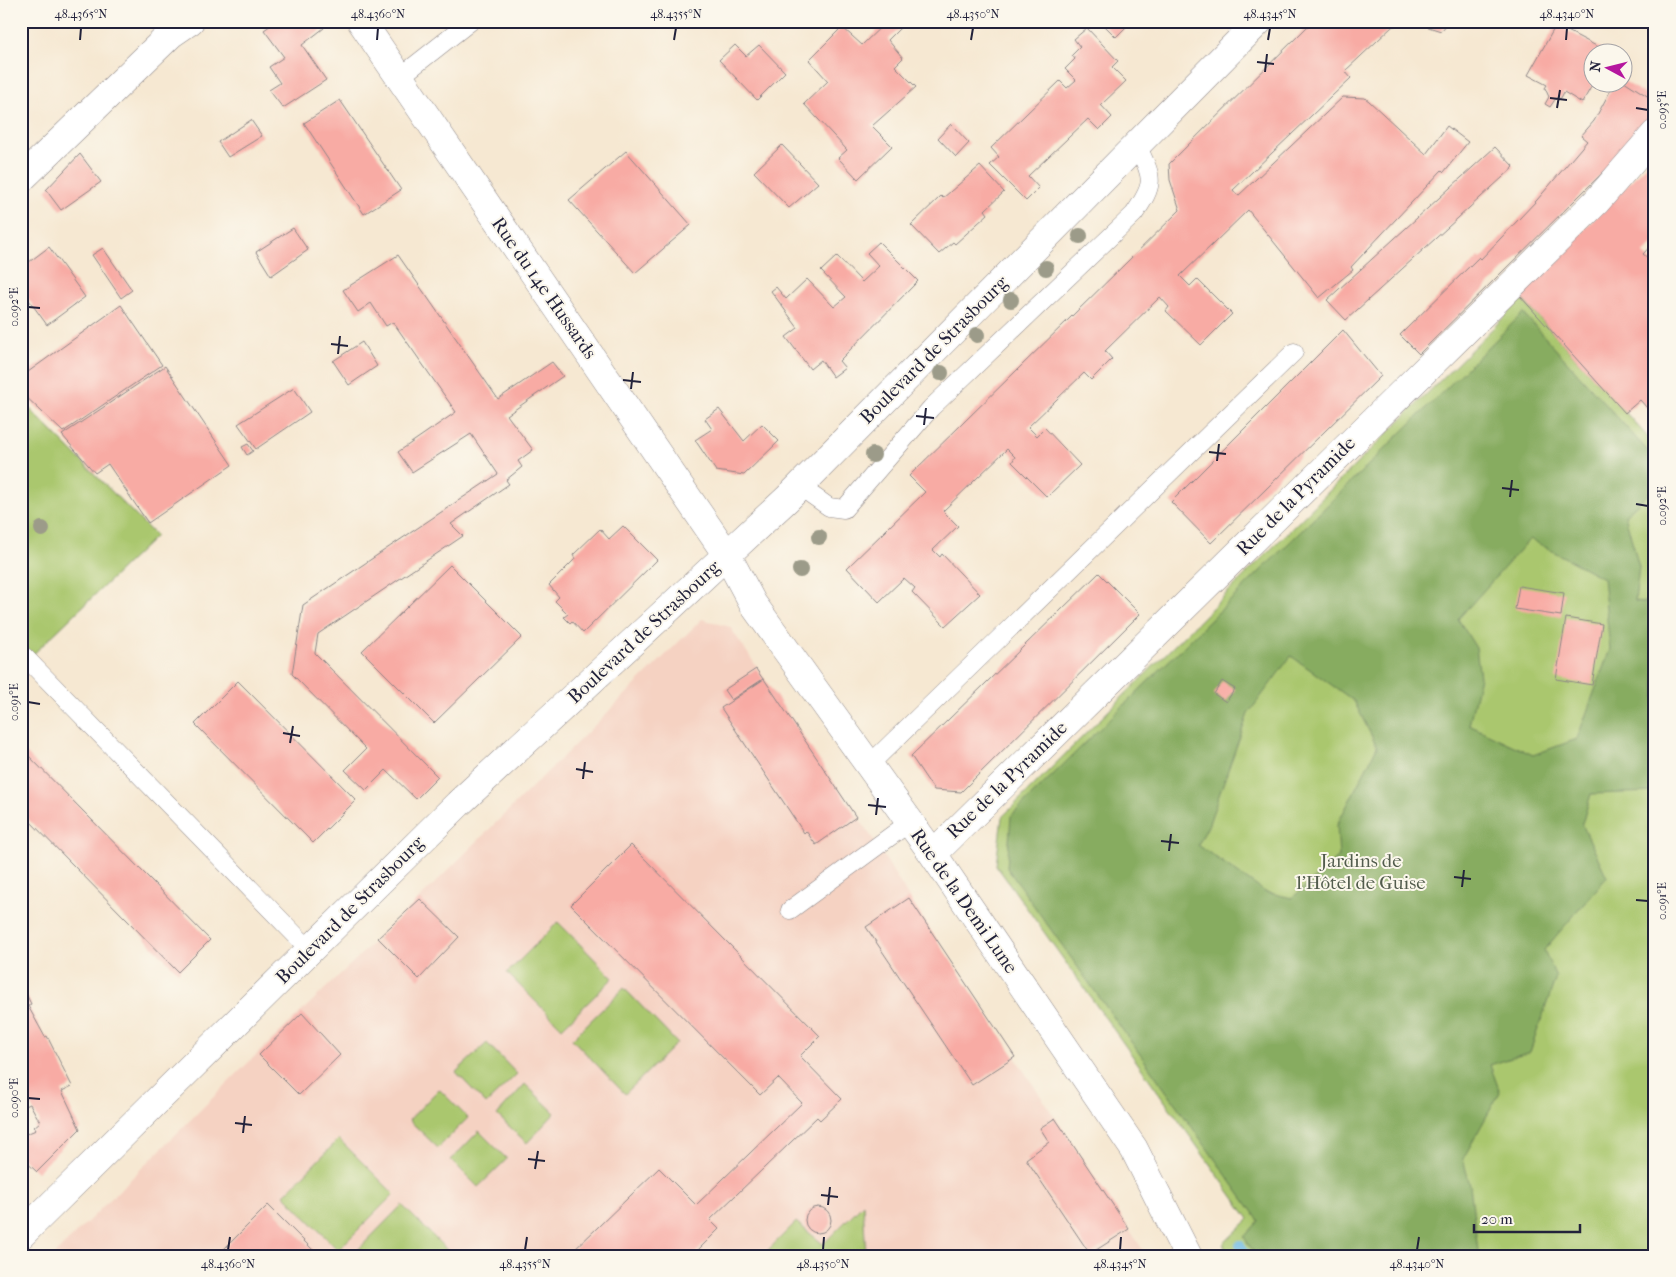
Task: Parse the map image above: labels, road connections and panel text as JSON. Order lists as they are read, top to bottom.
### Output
{
  "streets": {
    "street": [
      "Rue du 14e Hussards",
      "Boulevard de Strasbourg",
      "Rue de la Pyramide",
      "Rue de la Demi Lune"
    ]
  },
  "crossings": [
    ["Rue du 14e Hussards", "Boulevard de Strasbourg"],
    ["Rue du 14e Hussards", "Rue de la Demi Lune"],
    ["Boulevard de Strasbourg", "Rue de la Demi Lune"],
    ["Rue de la Pyramide", "Rue de la Demi Lune"]
  ],
  "parks": ["Jardins de l'Hôtel de Guise"],
  "scale_bar": "20 m",
  "north": "left",
  "coordinates": [
    "48.4365°N",
    "48.4360°N",
    "48.4355°N",
    "48.4350°N",
    "48.4345°N",
    "48.4340°N",
    "0.093°E",
    "0.092°E",
    "0.091°E",
    "0.090°E"
  ]
}
